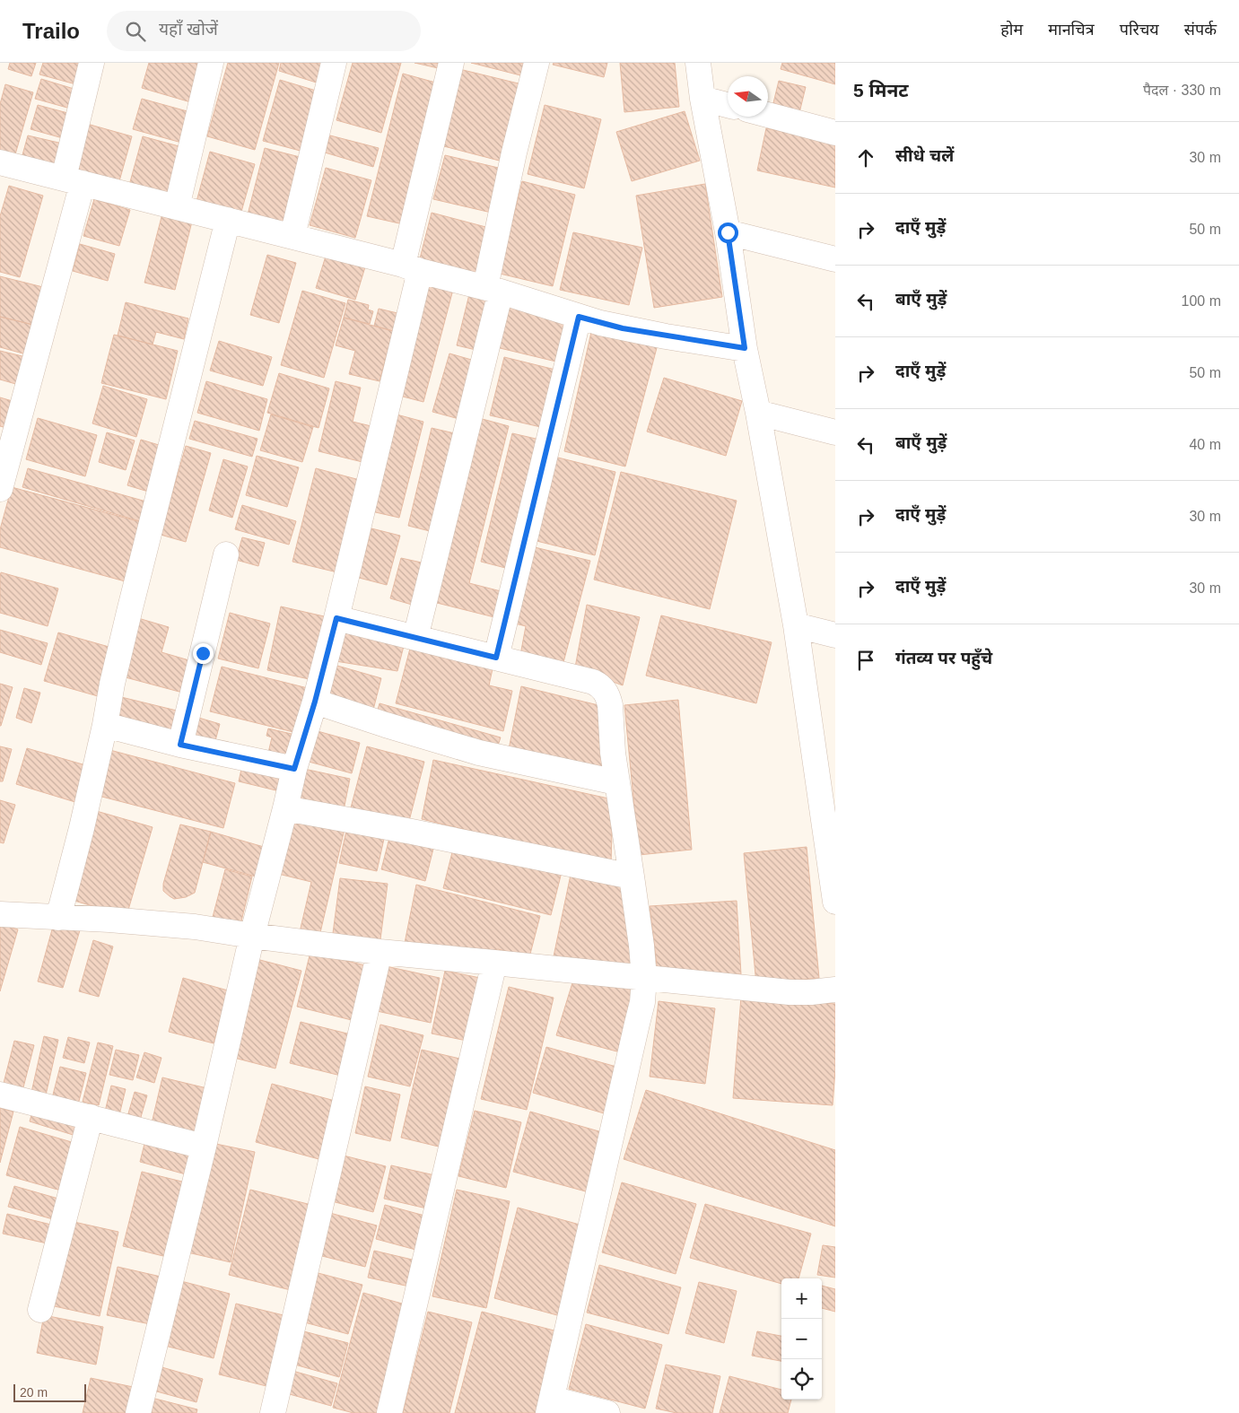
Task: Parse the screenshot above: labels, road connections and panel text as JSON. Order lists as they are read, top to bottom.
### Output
{
  "scale_bar": "20 m",
  "north": "left",
  "page": {
    "header": "Trailo",
    "search": "यहाँ खोजें",
    "nav": [
      "होम",
      "मानचित्र",
      "परिचय",
      "संपर्क"
    ],
    "heading": ["5 मिनट", "पैदल · 330 m"],
    "list": [
      ["सीधे चलें", "30 m"],
      ["दाएँ मुड़ें", "50 m"],
      ["बाएँ मुड़ें", "100 m"],
      ["दाएँ मुड़ें", "50 m"],
      ["बाएँ मुड़ें", "40 m"],
      ["दाएँ मुड़ें", "30 m"],
      ["दाएँ मुड़ें", "30 m"],
      "गंतव्य पर पहुँचे"
    ],
    "map_buttons": ["+", "−"],
    "scale": "20 m"
  }
}
